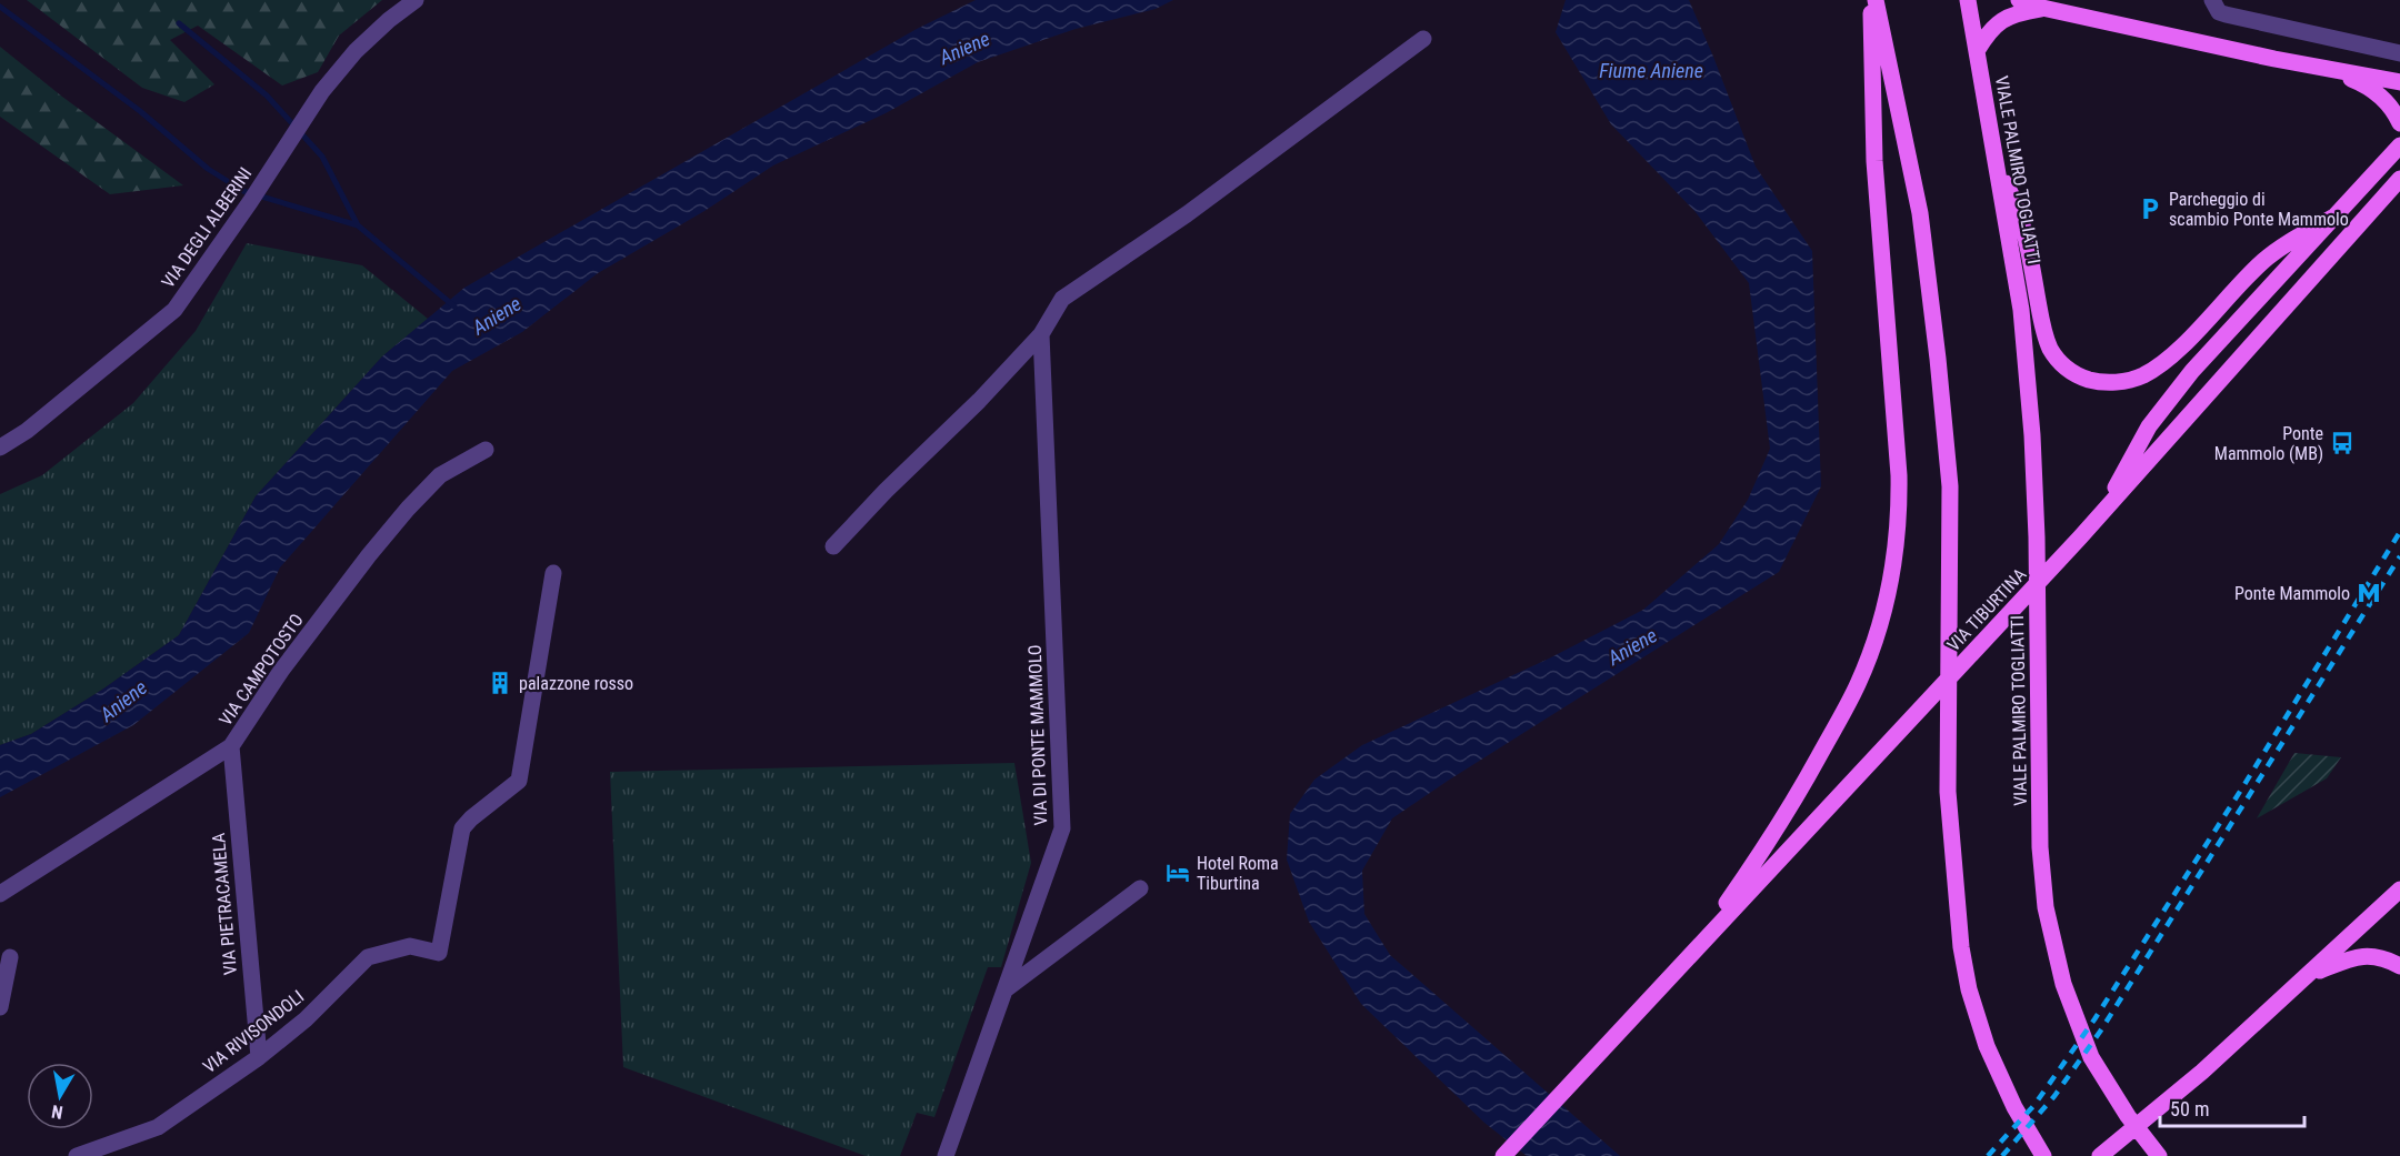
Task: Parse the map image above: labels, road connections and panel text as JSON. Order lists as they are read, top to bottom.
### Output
{
  "streets": {
    "main road": ["VIALE PALMIRO TOGLIATTI", "VIA TIBURTINA"],
    "street": [
      "VIA DEGLI ALBERINI",
      "VIA CAMPOTOSTO",
      "VIA DI PONTE MAMMOLO",
      "VIA PIETRACAMELA",
      "VIA RIVISONDOLI"
    ]
  },
  "crossings": [
    ["VIA CAMPOTOSTO", "VIA PIETRACAMELA"],
    ["VIA PIETRACAMELA", "VIA RIVISONDOLI"]
  ],
  "water": ["Aniene", "Fiume Aniene"],
  "places": {
    "parking": ["Parcheggio di scambio Ponte Mammolo"],
    "bus stop": ["Ponte Mammolo (MB)"],
    "metro station": ["Ponte Mammolo"],
    "building": ["palazzone rosso"],
    "hotel": ["Hotel Roma Tiburtina"]
  },
  "scale_bar": "50 m",
  "north": "bottom"
}
